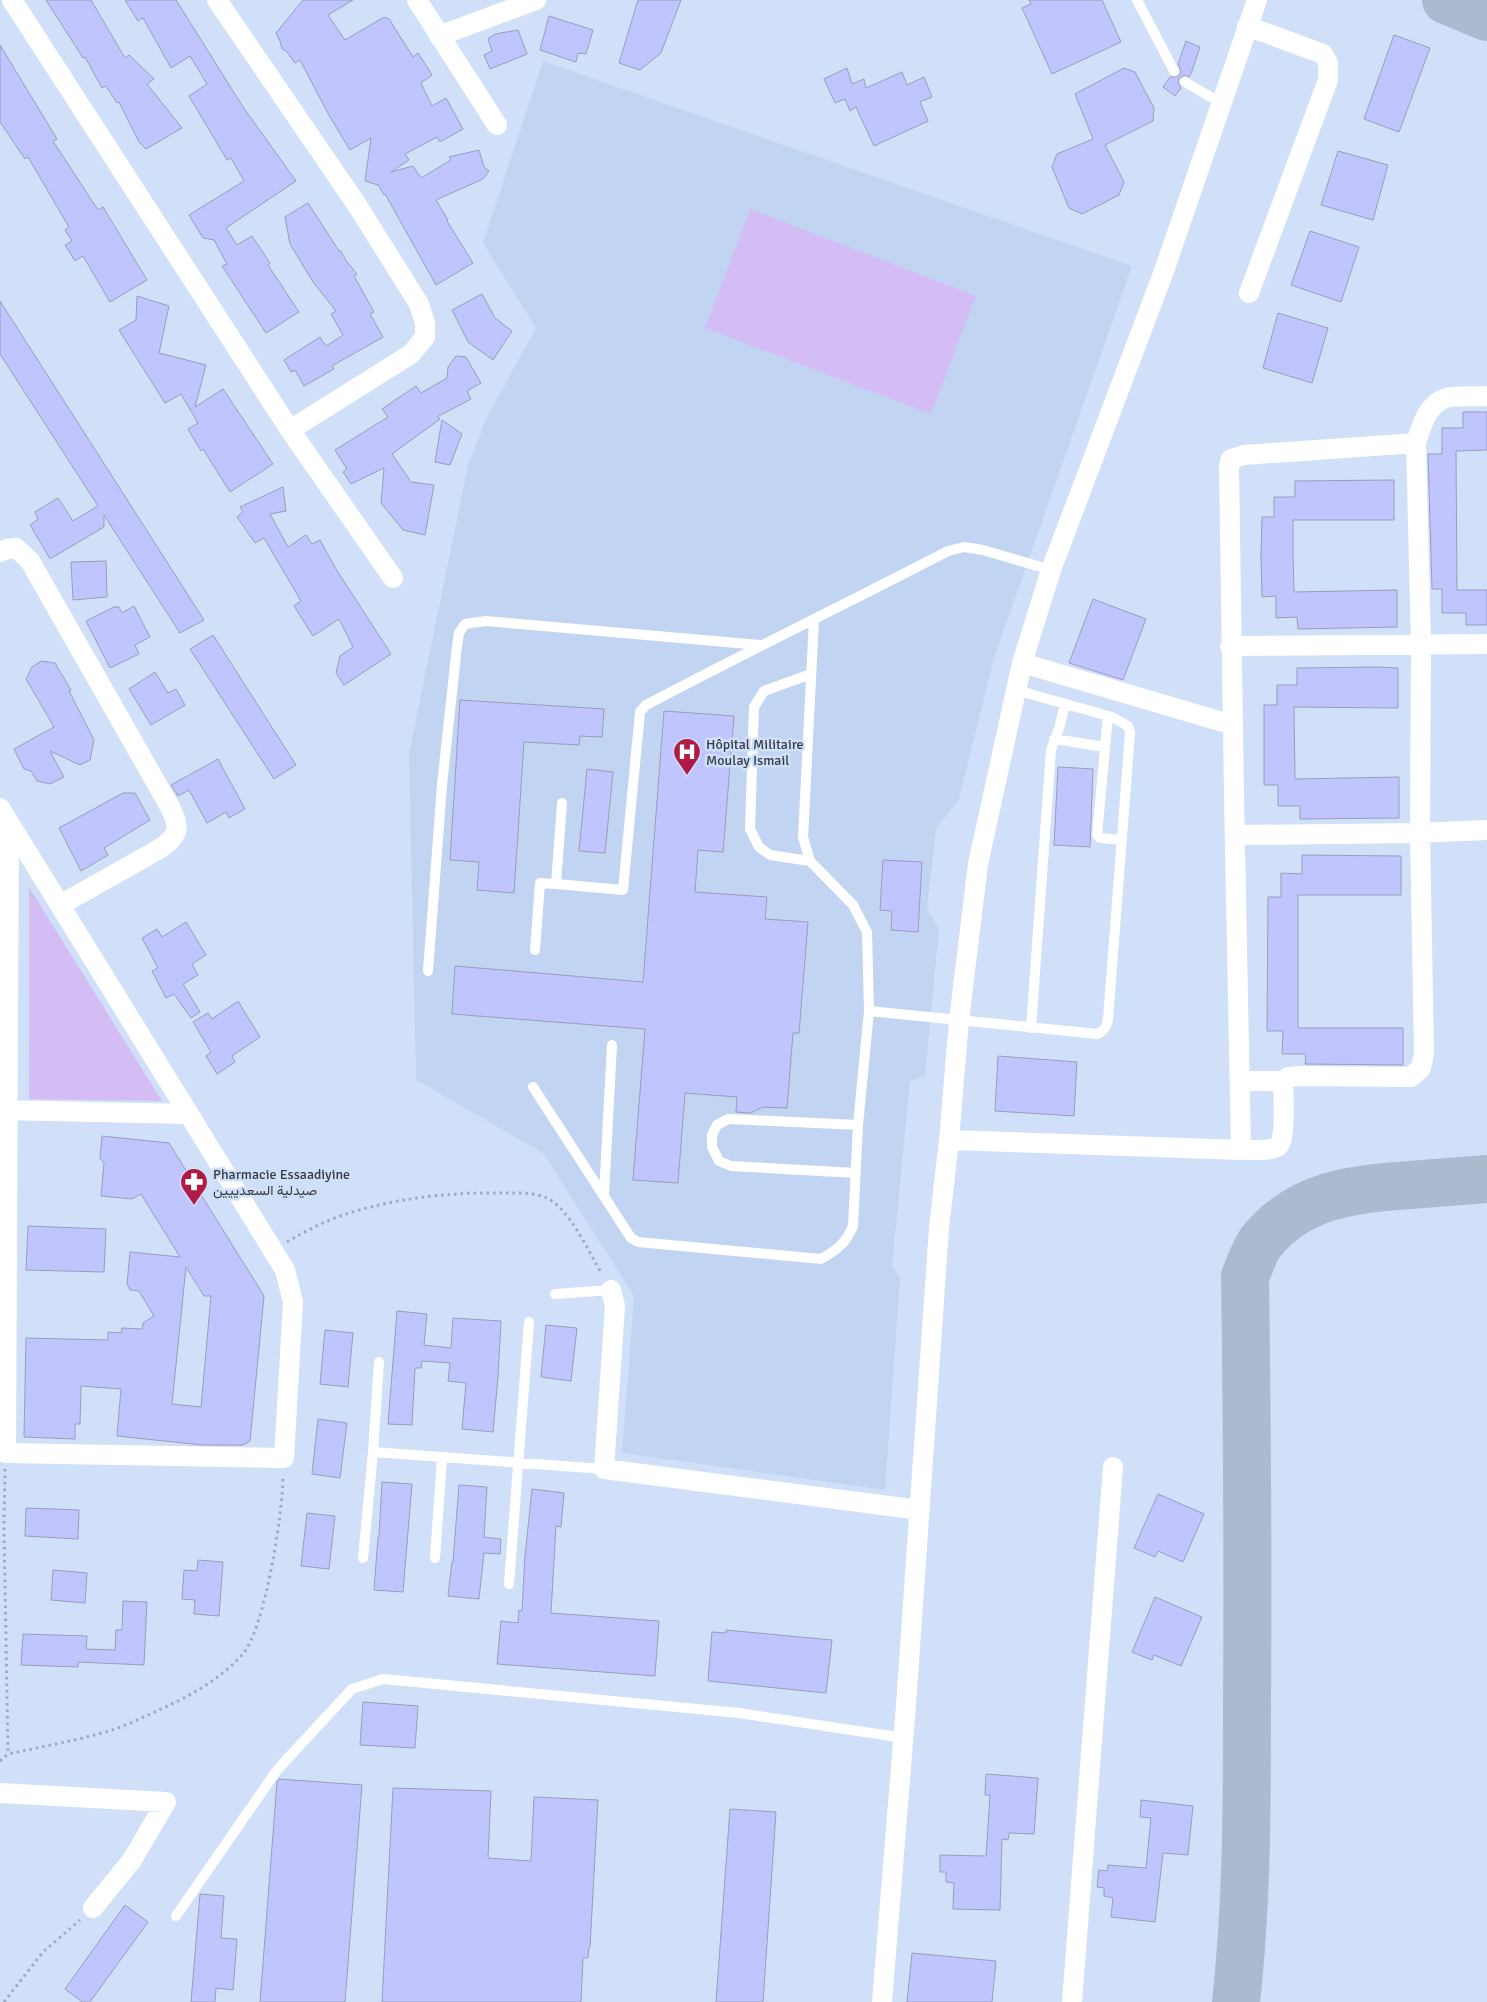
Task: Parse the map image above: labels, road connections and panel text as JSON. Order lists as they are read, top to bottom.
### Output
{
  "places": {
    "hospital": ["Hôpital Militaire Moulay Ismail"],
    "pharmacy": ["Pharmacie Essaadiyine صيدلية السعدييين"]
  }
}
